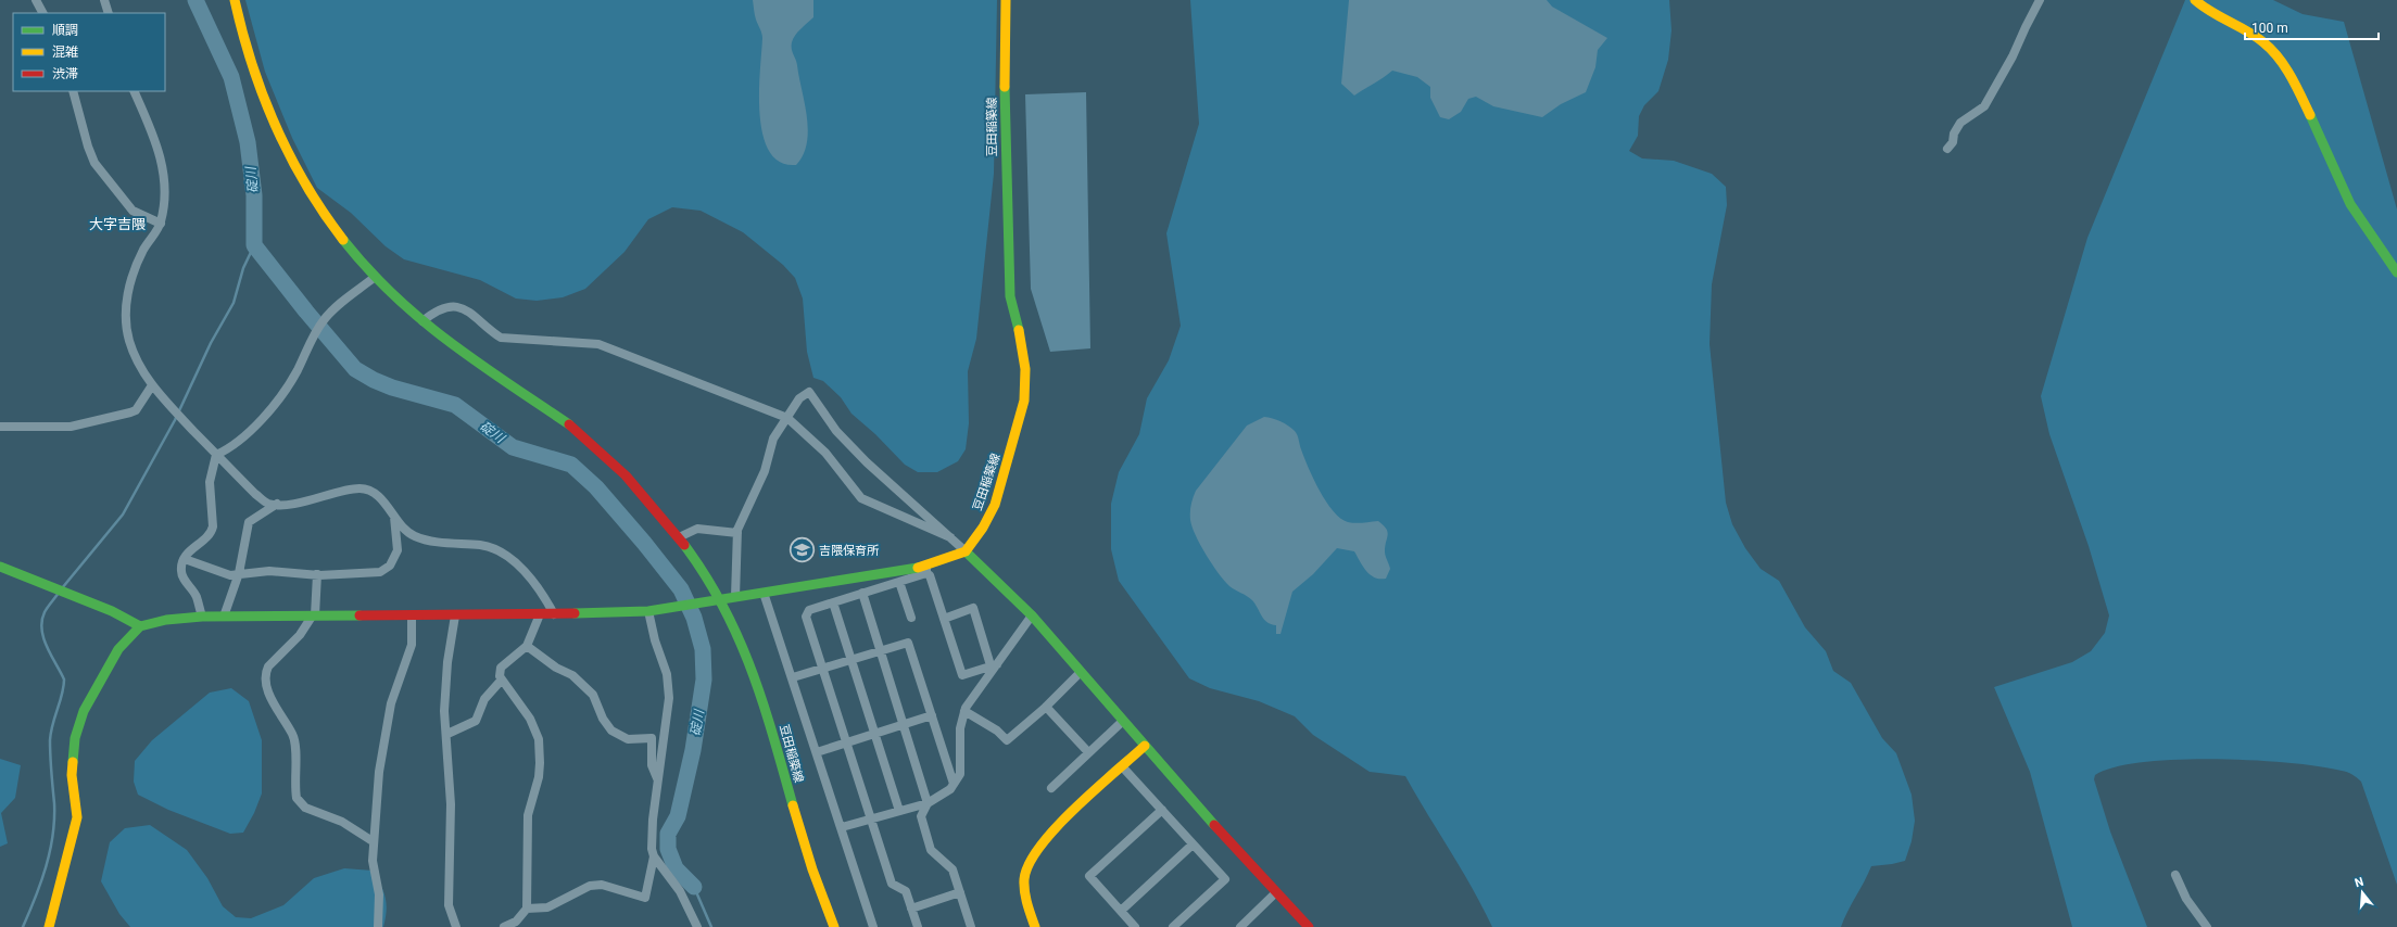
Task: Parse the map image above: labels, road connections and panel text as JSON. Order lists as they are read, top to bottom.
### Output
{
  "streets": {
    "street": ["豆田稲築線"]
  },
  "districts": ["大字吉隈"],
  "water": ["碇川"],
  "places": {
    "school or university": ["吉隈保育所"]
  },
  "legend": ["順調", "混雑", "渋滞"],
  "scale_bar": "100 m",
  "north": "top"
}
